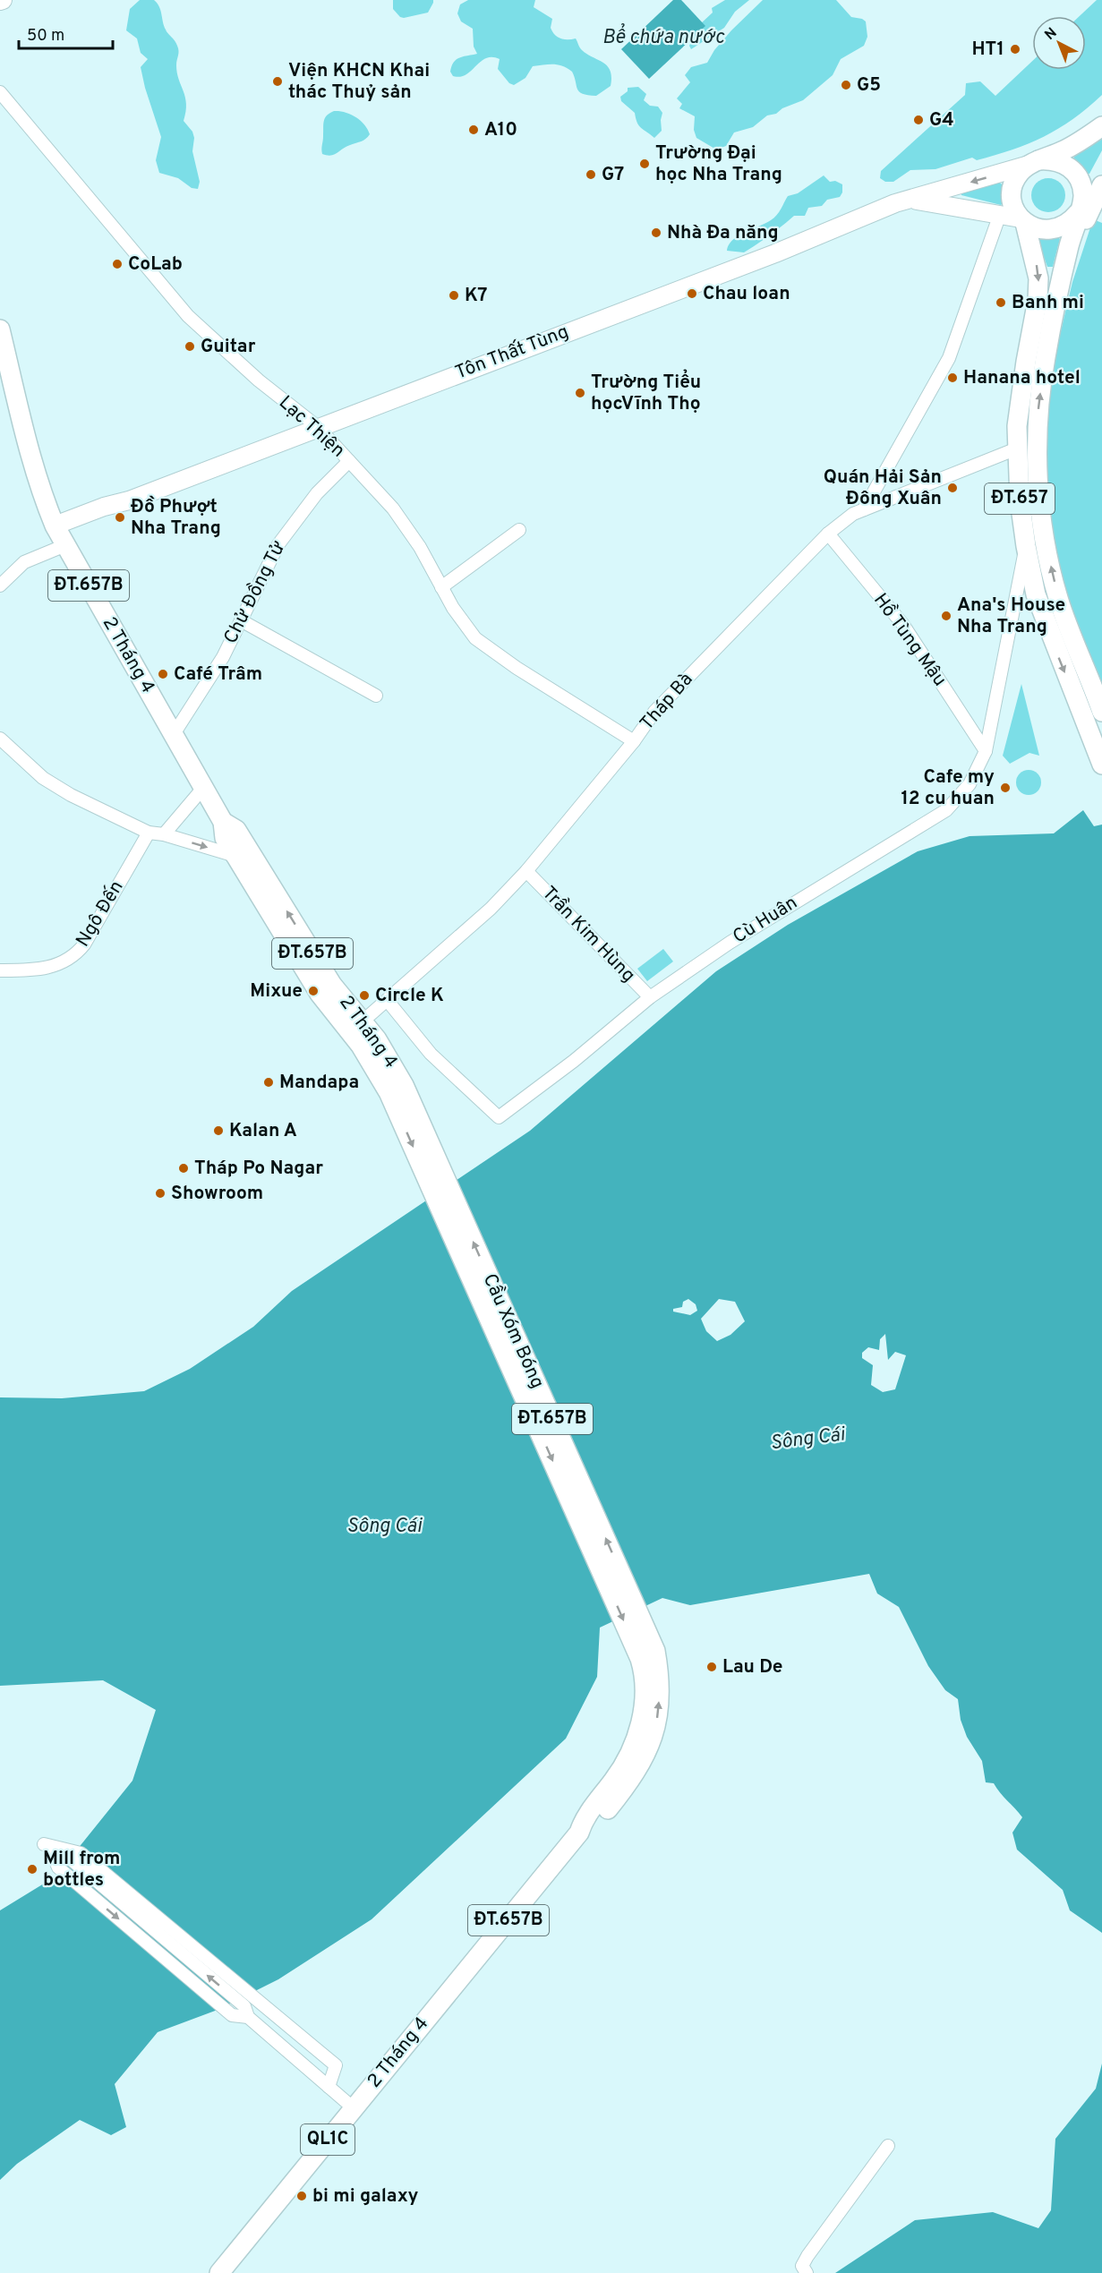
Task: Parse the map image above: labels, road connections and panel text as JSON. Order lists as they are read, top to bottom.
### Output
{
  "streets": {
    "main road": [
      "Tôn Thất Tùng",
      "ĐT.657",
      "ĐT.657B",
      "2 Tháng 4",
      "Cầu Xóm Bóng",
      "QL1C"
    ],
    "street": [
      "Lạc Thiện",
      "Chử Đồng Tử",
      "Hồ Tùng Mậu",
      "Tháp Bà",
      "Ngô Đến",
      "Cù Huân",
      "Trần Kim Hùng"
    ]
  },
  "crossings": [
    ["Tôn Thất Tùng", "Lạc Thiện"],
    ["Tôn Thất Tùng", "ĐT.657"],
    ["Tôn Thất Tùng", "2 Tháng 4"],
    ["Lạc Thiện", "Chử Đồng Tử"],
    ["Lạc Thiện", "Tháp Bà"],
    ["ĐT.657", "Tháp Bà"],
    ["ĐT.657", "Cù Huân"],
    ["Chử Đồng Tử", "2 Tháng 4"],
    ["Hồ Tùng Mậu", "Tháp Bà"],
    ["Hồ Tùng Mậu", "Cù Huân"],
    ["2 Tháng 4", "Tháp Bà"],
    ["2 Tháng 4", "Cầu Xóm Bóng"],
    ["Tháp Bà", "Cù Huân"],
    ["Tháp Bà", "Trần Kim Hùng"],
    ["Cù Huân", "Trần Kim Hùng"]
  ],
  "water": ["Bể chứa nước", "Sông Cái"],
  "places": [
    "HT1",
    "Viện KHCN Khai thác Thuỷ sản",
    "G5",
    "G4",
    "A10",
    "Trường Đại học Nha Trang",
    "G7",
    "Nhà Đa năng",
    "CoLab",
    "Chau loan",
    "K7",
    "Banh mi",
    "Guitar",
    "Hanana hotel",
    "Trường Tiểu họcVĩnh Thọ",
    "Quán Hải Sản Đông Xuân",
    "Đồ Phượt Nha Trang",
    "Ana's House Nha Trang",
    "Café Trâm",
    "Cafe my 12 cu huan",
    "Mixue",
    "Circle K",
    "Mandapa",
    "Kalan A",
    "Tháp Po Nagar",
    "Showroom",
    "Lau De",
    "Mill from bottles",
    "bi mi galaxy"
  ],
  "scale_bar": "50 m",
  "north": "top left"
}
